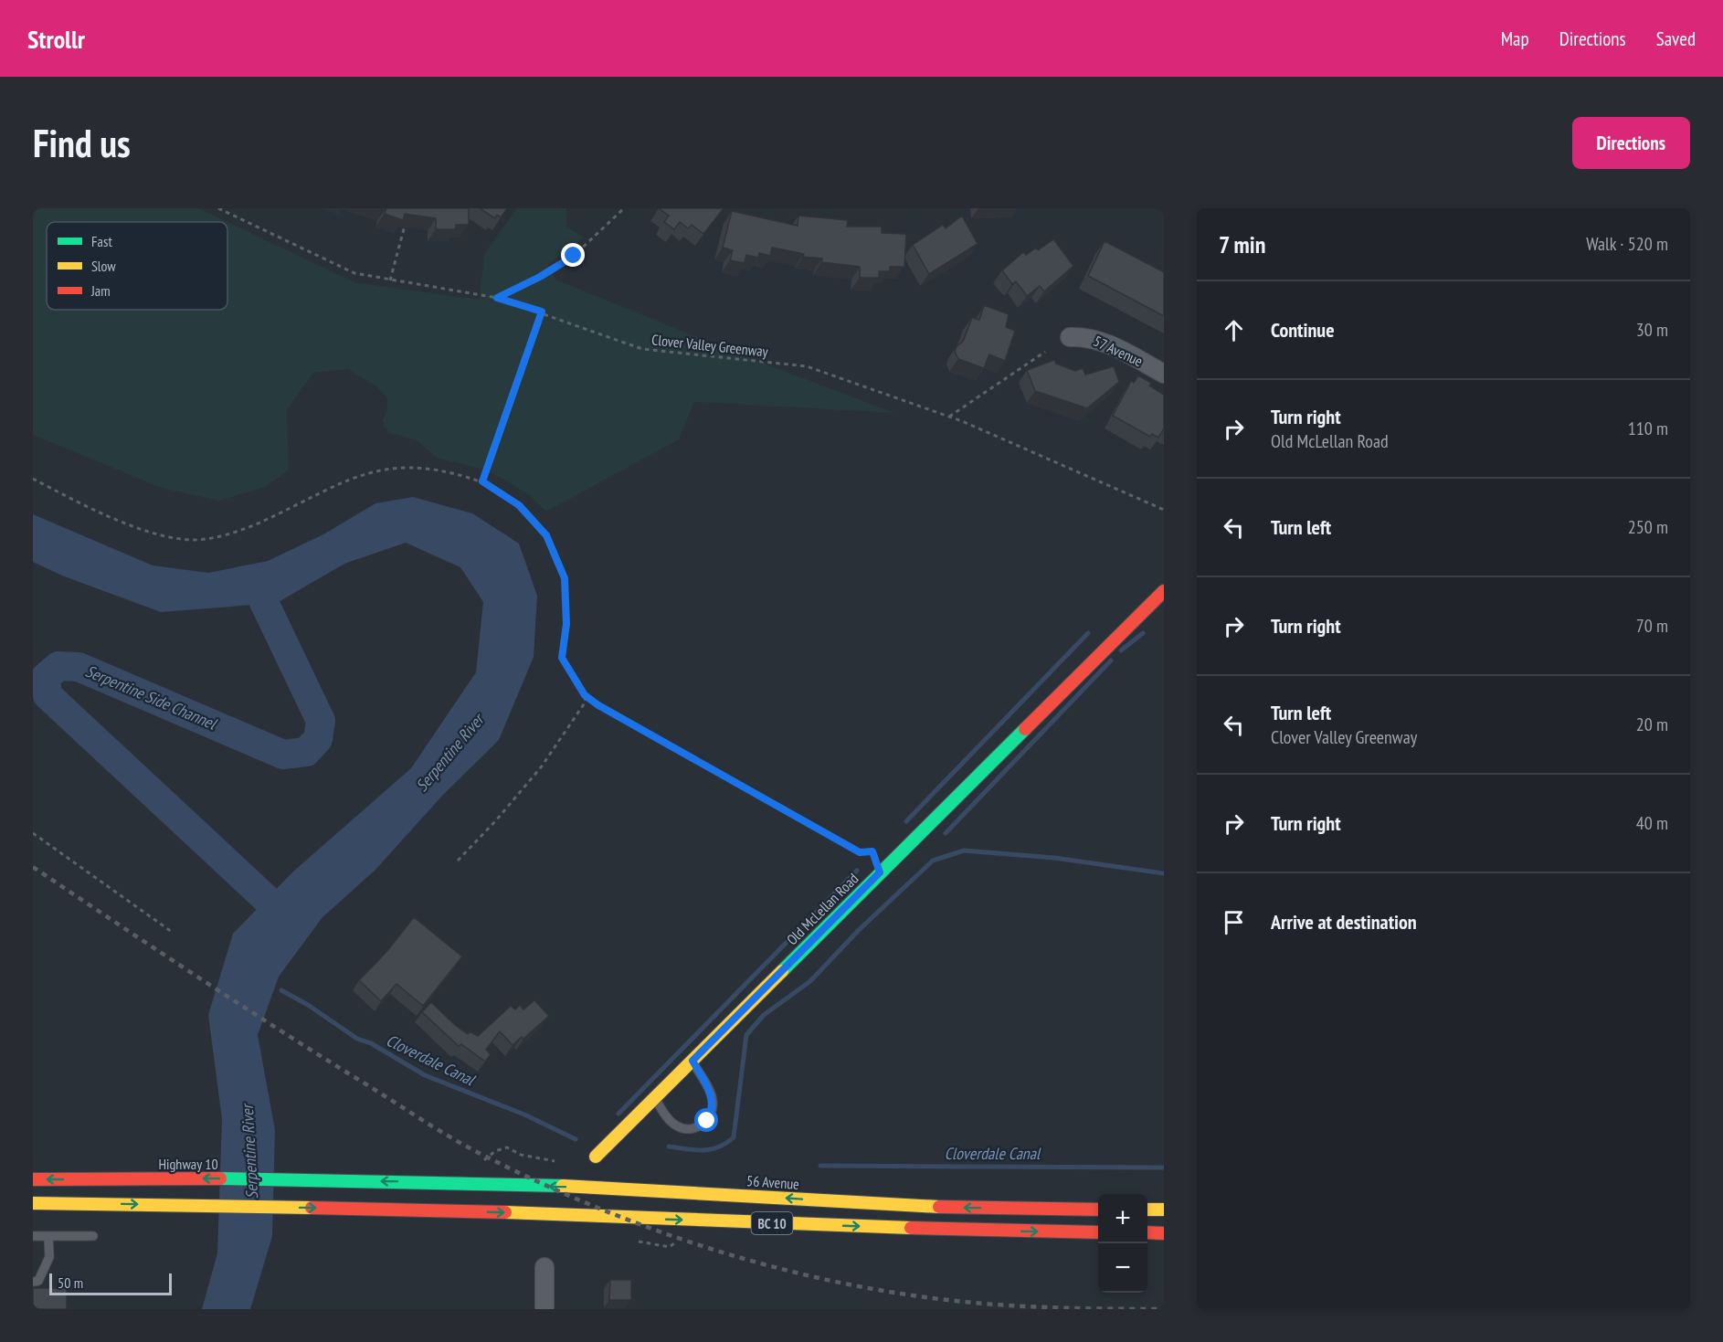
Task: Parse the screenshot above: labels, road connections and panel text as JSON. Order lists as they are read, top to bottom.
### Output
{
  "streets": {
    "main road": [
      "Old McLellan Road",
      "Highway 10",
      "56 Avenue",
      "BC 10"
    ],
    "street": ["57 Avenue"],
    "path": ["Clover Valley Greenway"]
  },
  "crossings": [
    ["Highway 10", "56 Avenue"]
  ],
  "water": ["Serpentine Side Channel", "Serpentine River", "Cloverdale Canal"],
  "legend": ["Fast", "Slow", "Jam"],
  "scale_bar": "50 m",
  "page": {
    "header": "Strollr",
    "nav": ["Map", "Directions", "Saved"],
    "buttons": "Directions",
    "title": "Find us",
    "heading": ["7 min", "Walk · 520 m"],
    "list": [
      ["Continue", "30 m"],
      ["Turn right", "Old McLellan Road", "110 m"],
      ["Turn left", "250 m"],
      ["Turn right", "70 m"],
      ["Turn left", "Clover Valley Greenway", "20 m"],
      ["Turn right", "40 m"],
      "Arrive at destination"
    ],
    "map_buttons": ["+", "−"],
    "scale": "50 m"
  }
}
